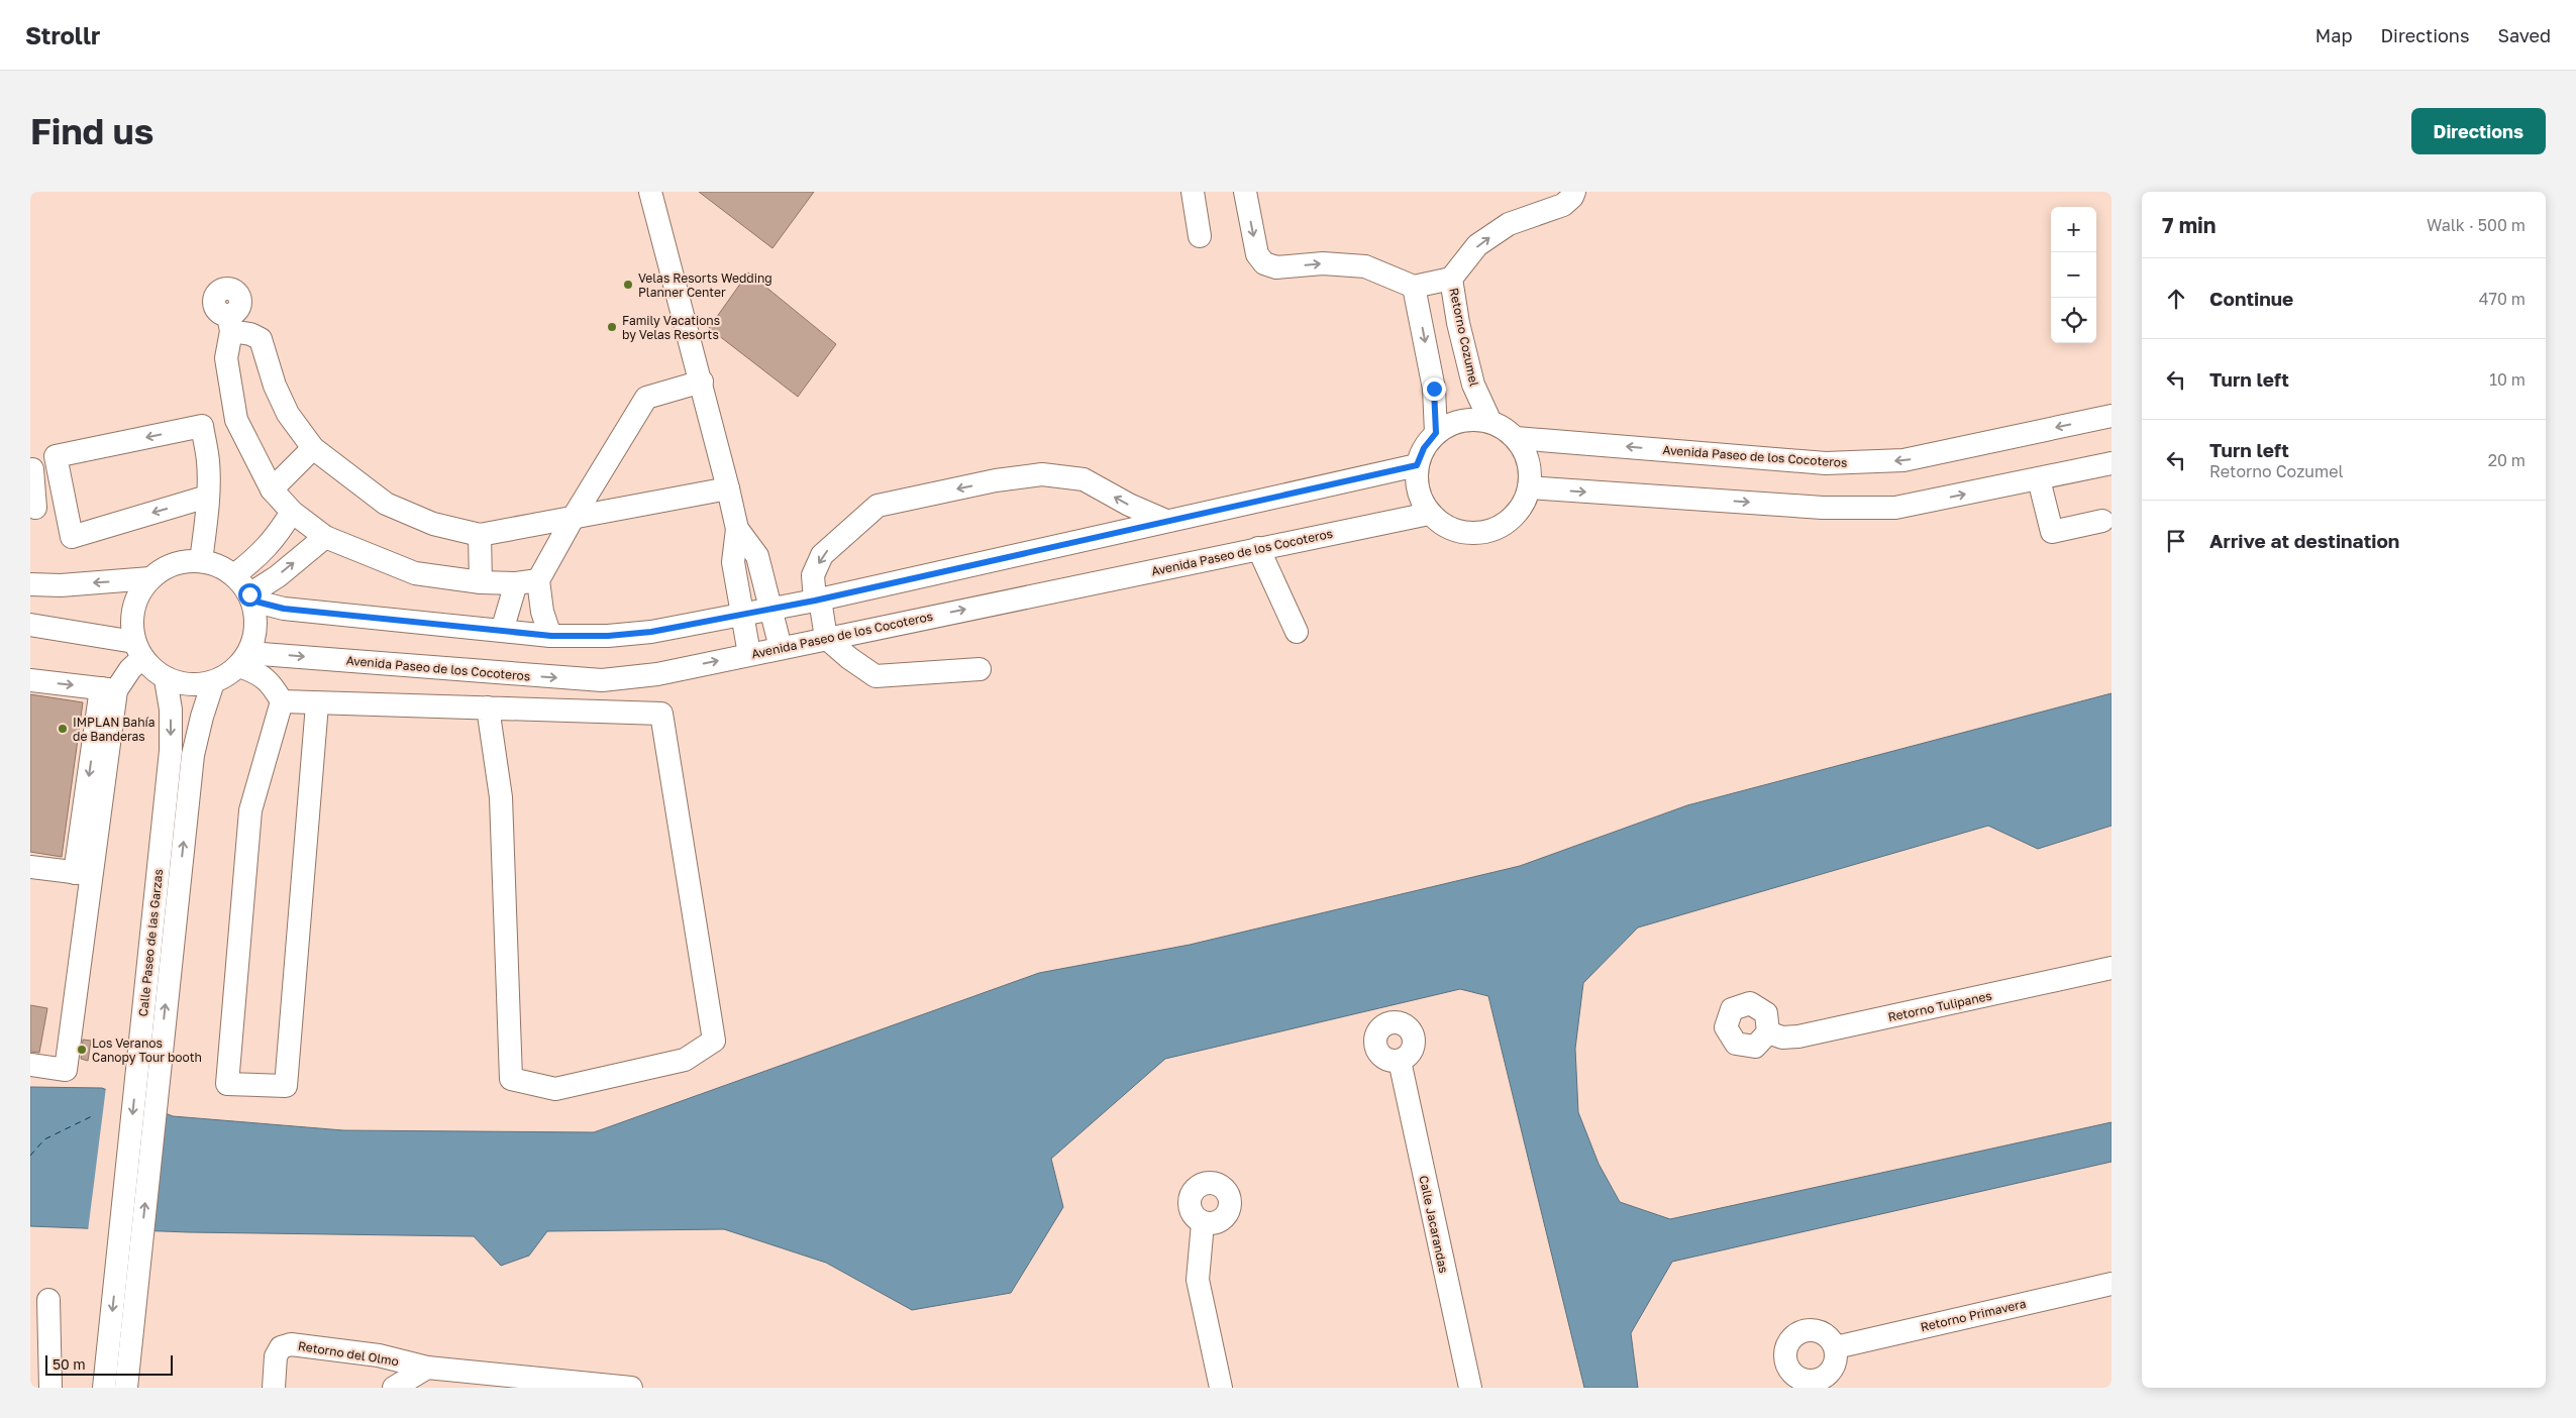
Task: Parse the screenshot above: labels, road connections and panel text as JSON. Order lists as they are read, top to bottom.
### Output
{
  "streets": {
    "street": [
      "Retorno Cozumel",
      "Avenida Paseo de los Cocoteros",
      "Calle Paseo de las Garzas",
      "Retorno Tulipanes",
      "Calle Jacarandas",
      "Retorno Primavera",
      "Retorno del Olmo"
    ]
  },
  "crossings": [
    ["Retorno Cozumel", "Avenida Paseo de los Cocoteros"],
    ["Avenida Paseo de los Cocoteros", "Calle Paseo de las Garzas"]
  ],
  "one_way": ["Retorno Cozumel"],
  "places": [
    "Velas Resorts Wedding Planner Center",
    "Family Vacations by Velas Resorts",
    "IMPLAN Bahía de Banderas",
    "Los Veranos Canopy Tour booth"
  ],
  "scale_bar": "50 m",
  "page": {
    "header": "Strollr",
    "nav": ["Map", "Directions", "Saved"],
    "buttons": "Directions",
    "title": "Find us",
    "heading": ["7 min", "Walk · 500 m"],
    "map_buttons": ["+", "−"],
    "list": [
      ["Continue", "470 m"],
      ["Turn left", "10 m"],
      ["Turn left", "Retorno Cozumel", "20 m"],
      "Arrive at destination"
    ],
    "scale": "50 m"
  }
}
